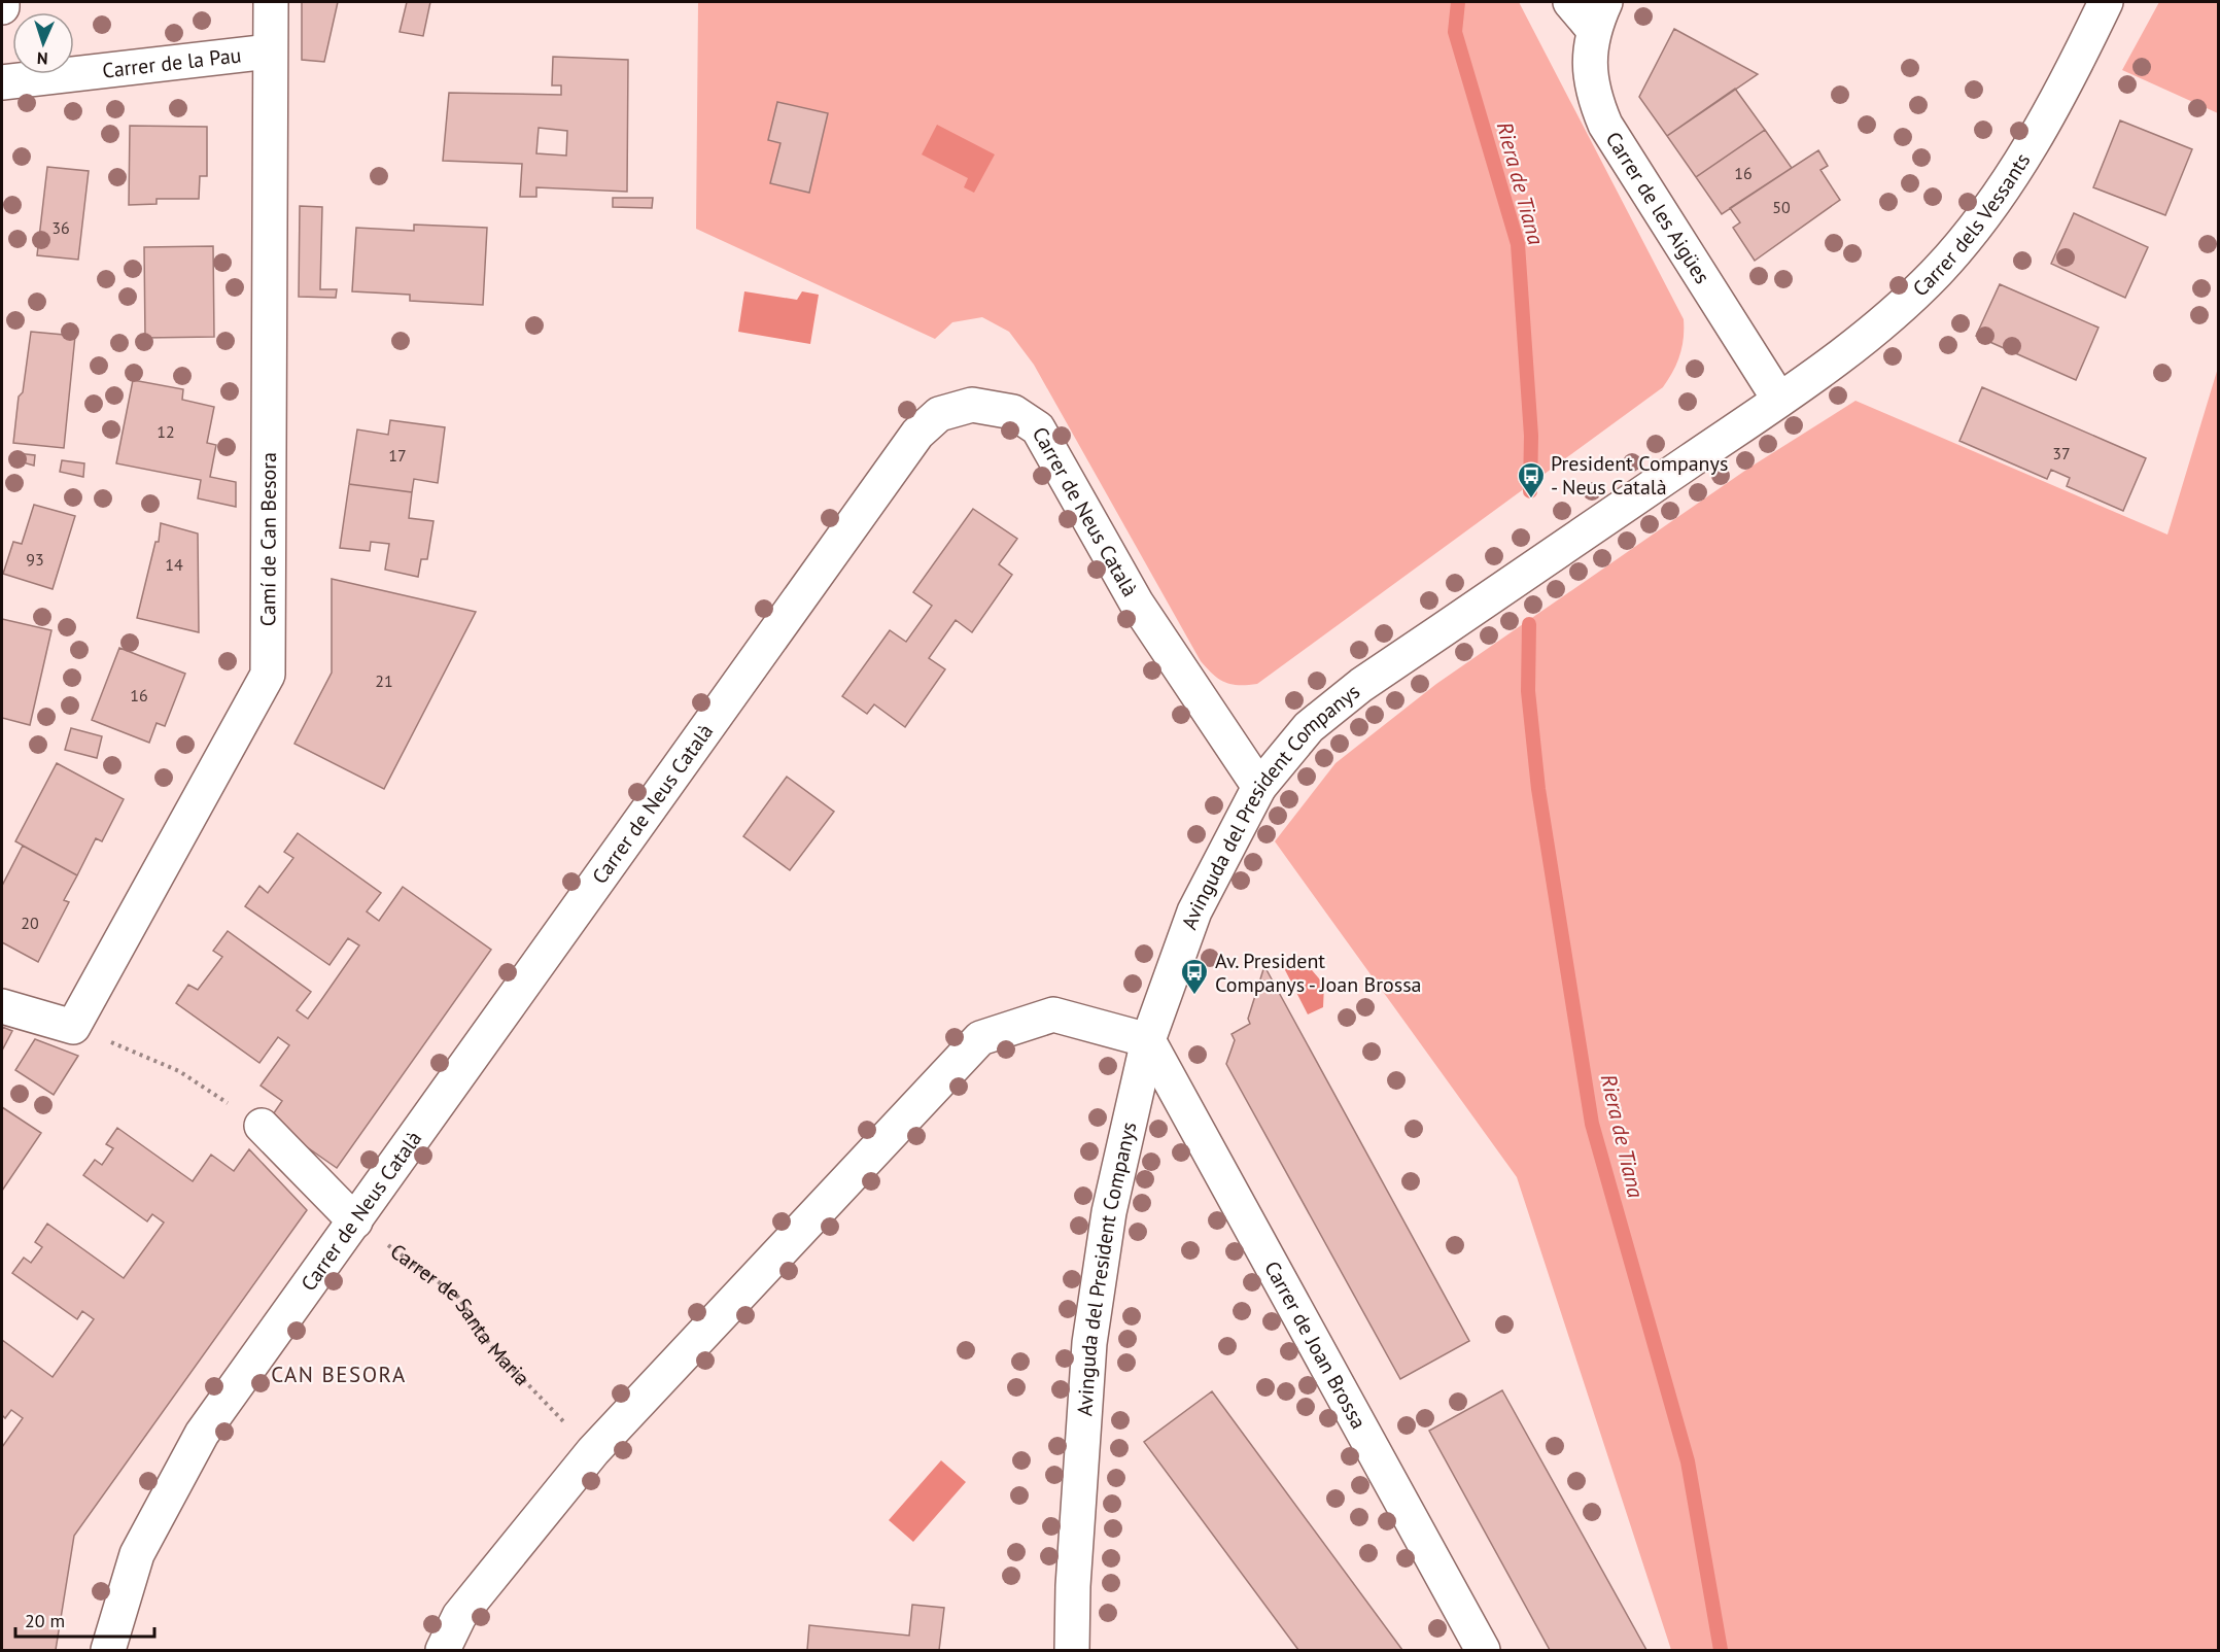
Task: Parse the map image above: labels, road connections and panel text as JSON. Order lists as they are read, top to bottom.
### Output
{
  "streets": {
    "street": [
      "Carrer de la Pau",
      "Carrer de les Aigües",
      "Carrer dels Vessants",
      "Carrer de Neus Català",
      "Camí de Can Besora",
      "Avinguda del President Companys",
      "Carrer de Joan Brossa"
    ],
    "path": ["Carrer de Santa Maria"]
  },
  "crossings": [
    ["Carrer de la Pau", "Camí de Can Besora"],
    ["Carrer de les Aigües", "Carrer dels Vessants"],
    ["Carrer de les Aigües", "Avinguda del President Companys"],
    ["Carrer dels Vessants", "Avinguda del President Companys"],
    ["Carrer de Neus Català", "Avinguda del President Companys"],
    ["Carrer de Neus Català", "Carrer de Santa Maria"],
    ["Avinguda del President Companys", "Carrer de Joan Brossa"]
  ],
  "districts": ["CAN BESORA"],
  "water": ["Riera de Tiana"],
  "places": {
    "bus stop": ["President Companys - Neus Català", "Av. President Companys - Joan Brossa"]
  },
  "house_numbers": [
    "16",
    "50",
    "36",
    "12",
    "37",
    "17",
    "93",
    "14",
    "21",
    "16",
    "20"
  ],
  "scale_bar": "20 m",
  "north": "bottom"
}
